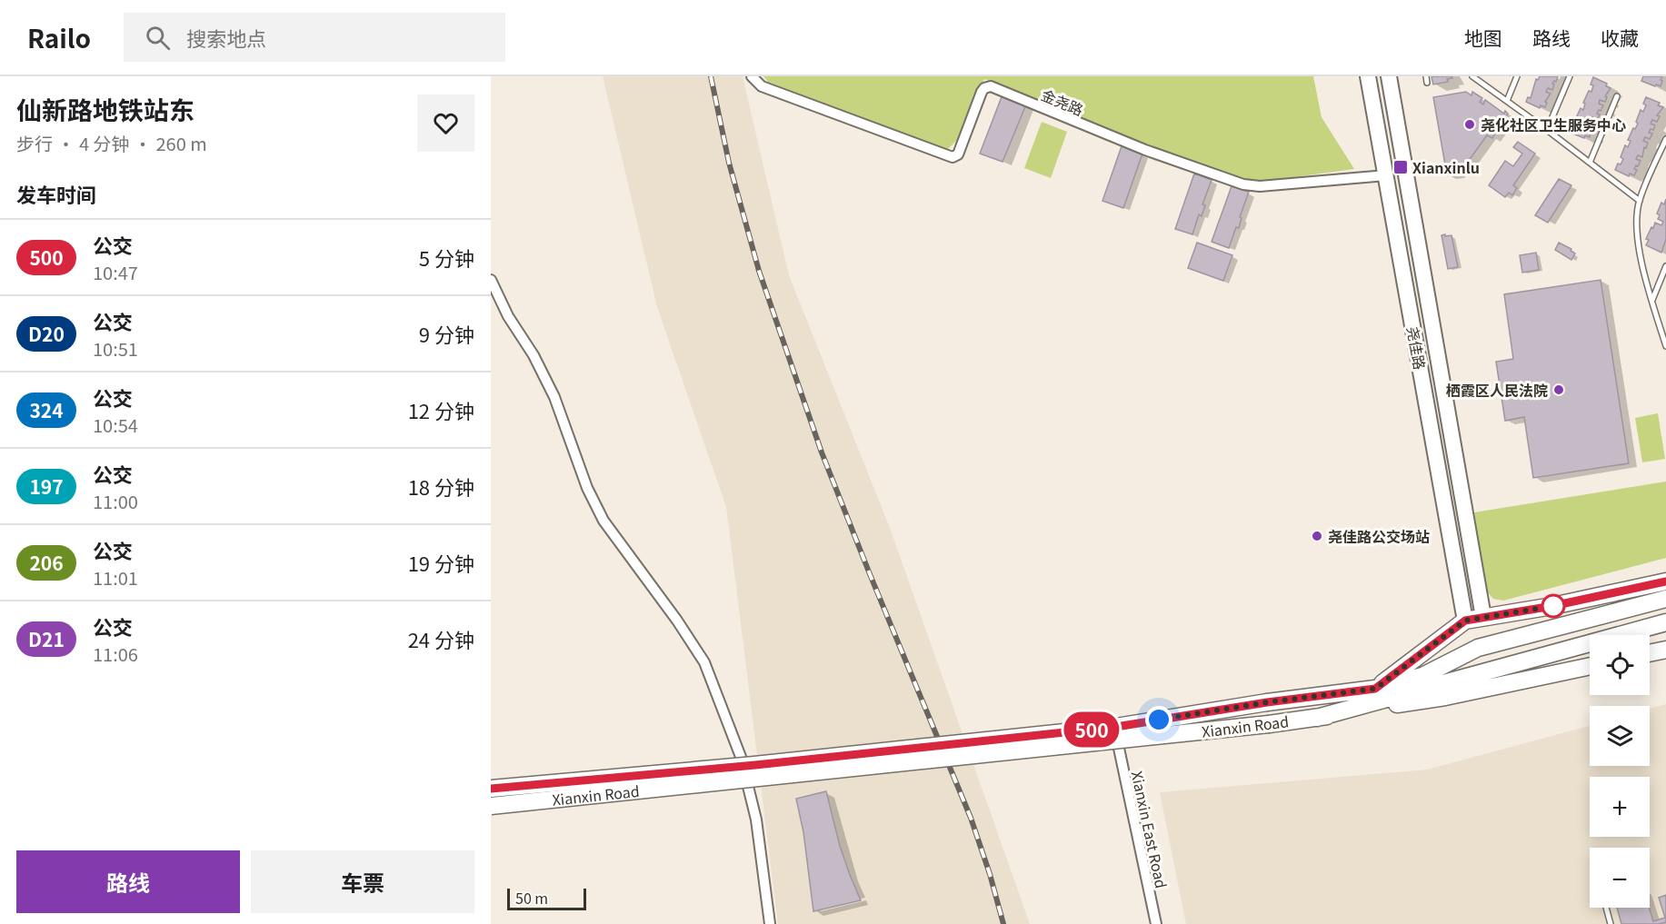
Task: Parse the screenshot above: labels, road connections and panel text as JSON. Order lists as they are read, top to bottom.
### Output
{
  "streets": {
    "main road": ["尧佳路", "Xianxin Road"],
    "street": ["金尧路", "Xianxin East Road"]
  },
  "crossings": [
    ["金尧路", "尧佳路"],
    ["尧佳路", "Xianxin Road"],
    ["Xianxin Road", "Xianxin East Road"]
  ],
  "places": {
    "other": ["尧化社区卫生服务中心", "栖霞区人民法院", "尧佳路公交场站"],
    "transit": ["Xianxinlu"]
  },
  "lines": ["bus line 500"],
  "scale_bar": "50 m",
  "page": {
    "header": "Railo",
    "search": "搜索地点",
    "nav": ["地图", "路线", "收藏"],
    "heading": [
      ["仙新路地铁站东", "步行 · 4 分钟 · 260 m"],
      "发车时间"
    ],
    "on_map": "500",
    "list": [
      {
        "mark": "500",
        "name": "公交",
        "note": "10:47",
        "value": "5 分钟"
      },
      {
        "mark": "D20",
        "name": "公交",
        "note": "10:51",
        "value": "9 分钟"
      },
      {
        "mark": "324",
        "name": "公交",
        "note": "10:54",
        "value": "12 分钟"
      },
      {
        "mark": "197",
        "name": "公交",
        "note": "11:00",
        "value": "18 分钟"
      },
      {
        "mark": "206",
        "name": "公交",
        "note": "11:01",
        "value": "19 分钟"
      },
      {
        "mark": "D21",
        "name": "公交",
        "note": "11:06",
        "value": "24 分钟"
      }
    ],
    "map_buttons": ["+", "−"],
    "buttons": ["路线", "车票"],
    "scale": "50 m"
  }
}
